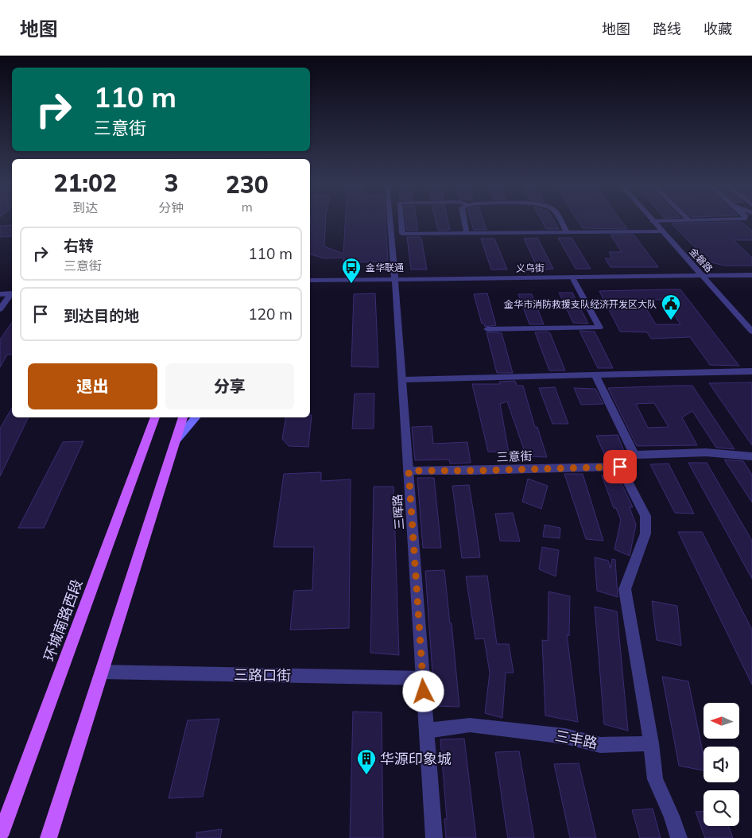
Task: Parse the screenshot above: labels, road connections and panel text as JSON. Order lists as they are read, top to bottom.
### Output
{
  "streets": {
    "main road": ["环城南路西段"],
    "street": [
      "金磐路",
      "义乌街",
      "三意街",
      "三晖路",
      "三路口街",
      "三丰路"
    ]
  },
  "crossings": [
    ["金磐路", "义乌街"],
    ["义乌街", "三晖路"],
    ["三意街", "三晖路"],
    ["三晖路", "三路口街"],
    ["三晖路", "三丰路"]
  ],
  "places": {
    "bus stop": ["金华联通"],
    "public building": ["金华市消防救援支队经济开发区大队"],
    "building": ["华源印象城"]
  },
  "north": "left",
  "page": {
    "header": "地图",
    "nav": ["地图", "路线", "收藏"],
    "turn": ["110 m", "三意街"],
    "eta": [
      "21:02",
      "到达",
      "3",
      "分钟",
      "230",
      "m"
    ],
    "list": [
      {
        "name": "右转",
        "note": "三意街",
        "value": "110 m"
      },
      {
        "name": "到达目的地",
        "value": "120 m"
      }
    ],
    "buttons": ["退出", "分享"]
  }
}
